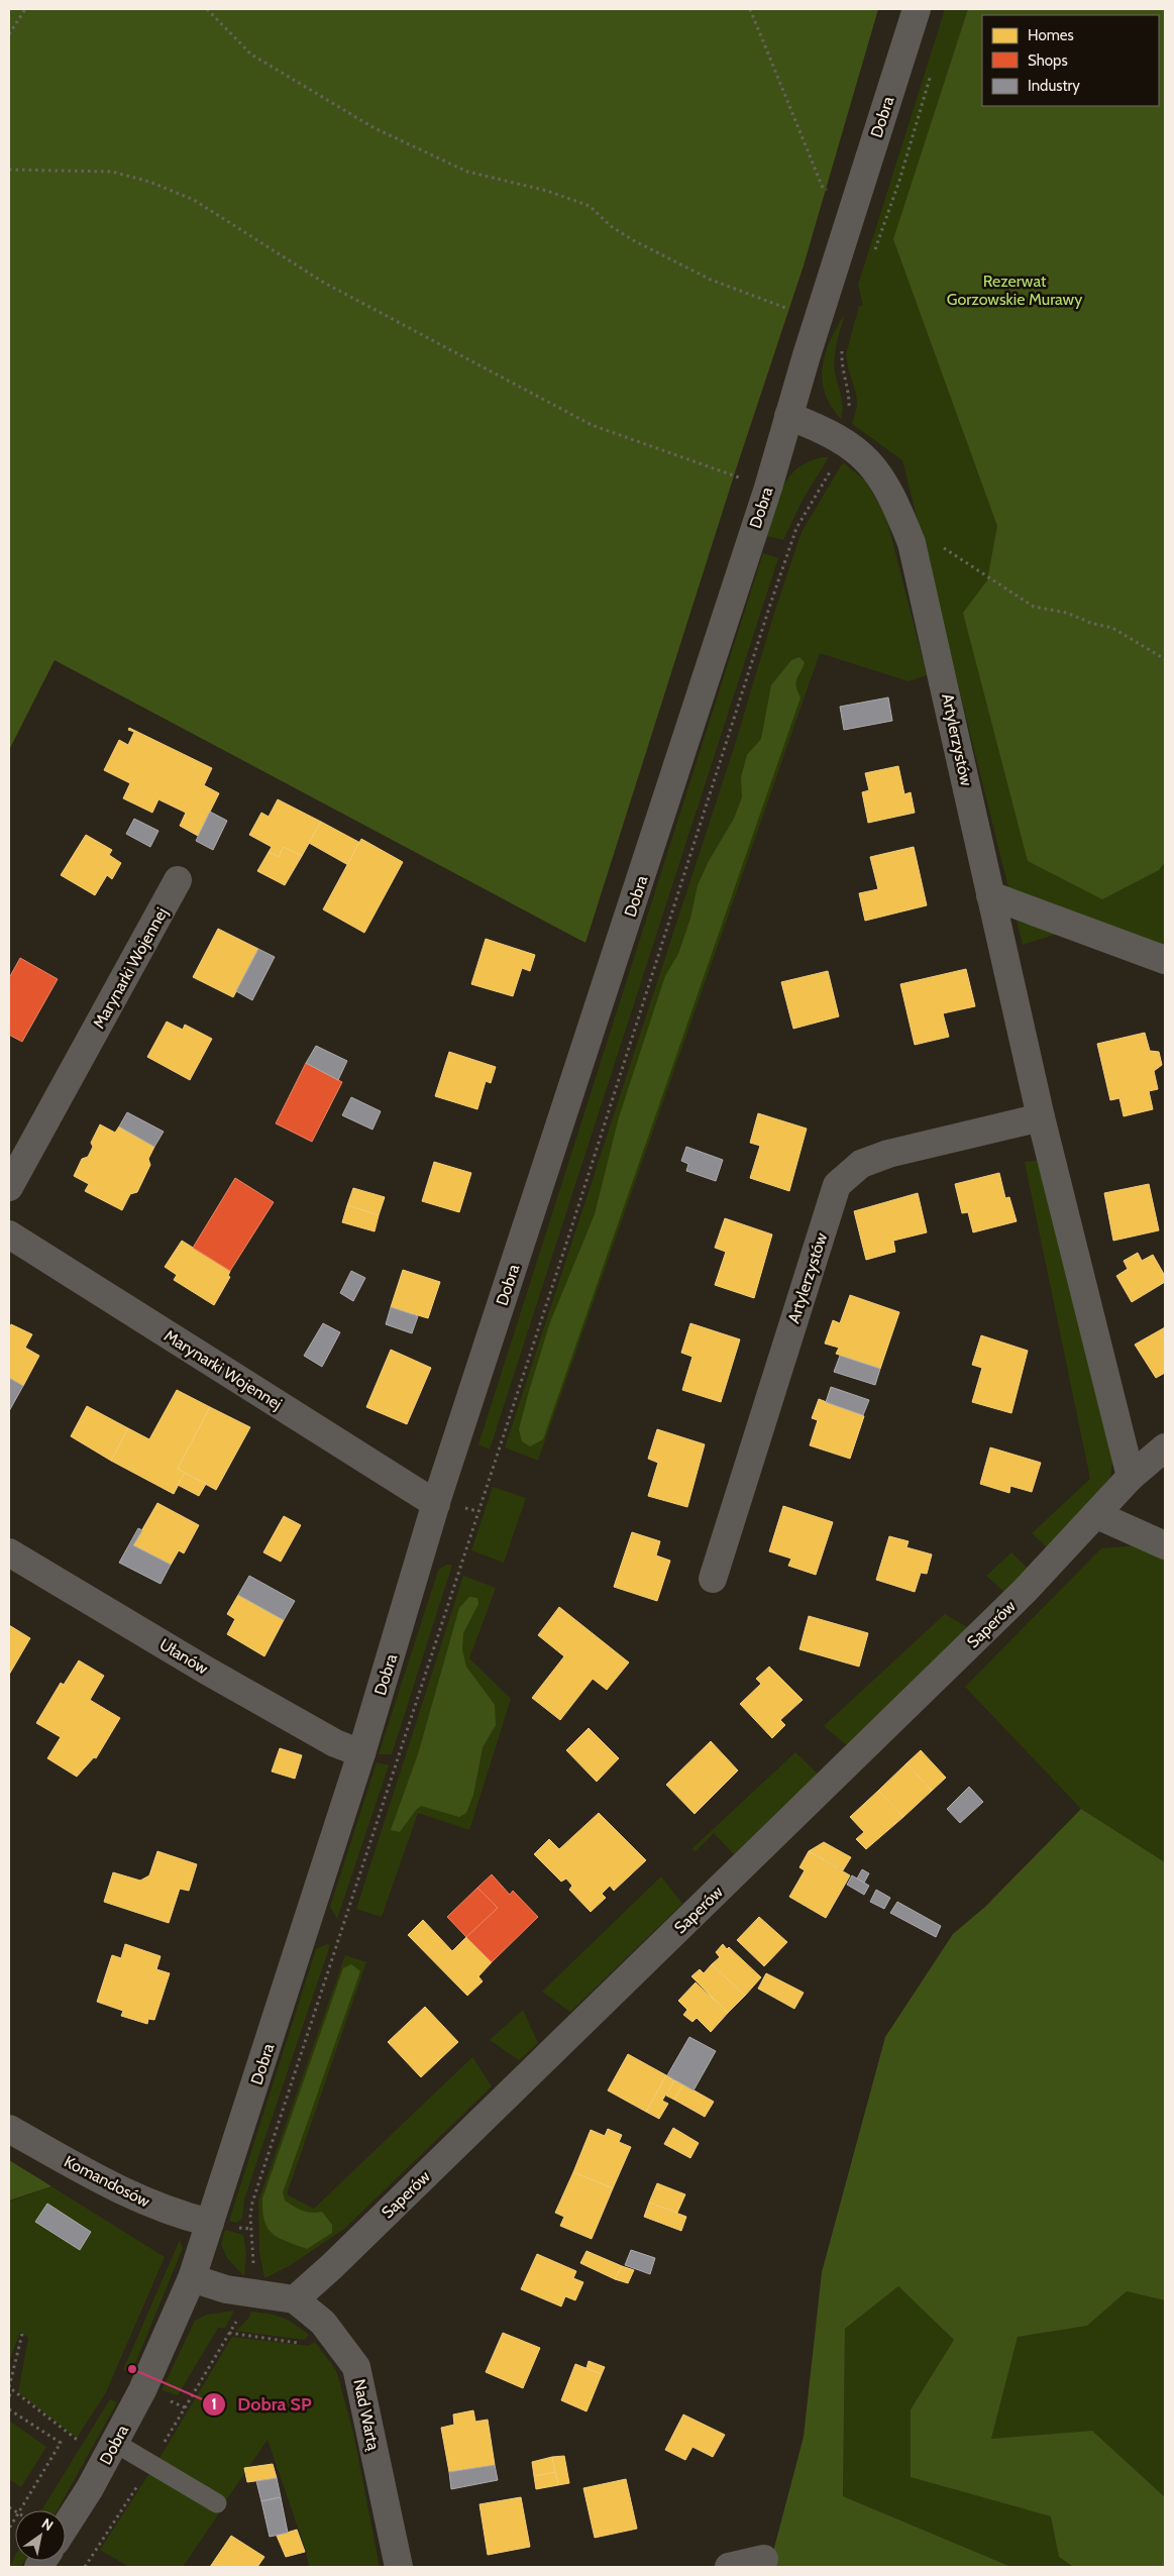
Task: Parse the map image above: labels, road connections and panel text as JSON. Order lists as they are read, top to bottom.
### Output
{
  "streets": {
    "street": [
      "Dobra",
      "Artylerzystów",
      "Marynarki Wojennej",
      "Saperów",
      "Ułanów",
      "Komandosów",
      "Nad Wartą"
    ]
  },
  "crossings": [
    ["Dobra", "Artylerzystów"],
    ["Dobra", "Marynarki Wojennej"],
    ["Dobra", "Ułanów"],
    ["Dobra", "Komandosów"],
    ["Dobra", "Nad Wartą"],
    ["Artylerzystów", "Saperów"],
    ["Saperów", "Nad Wartą"]
  ],
  "parks": ["Rezerwat Gorzowskie Murawy"],
  "places": ["Dobra SP"],
  "legend": ["Homes", "Shops", "Industry"],
  "north": "top right"
}
